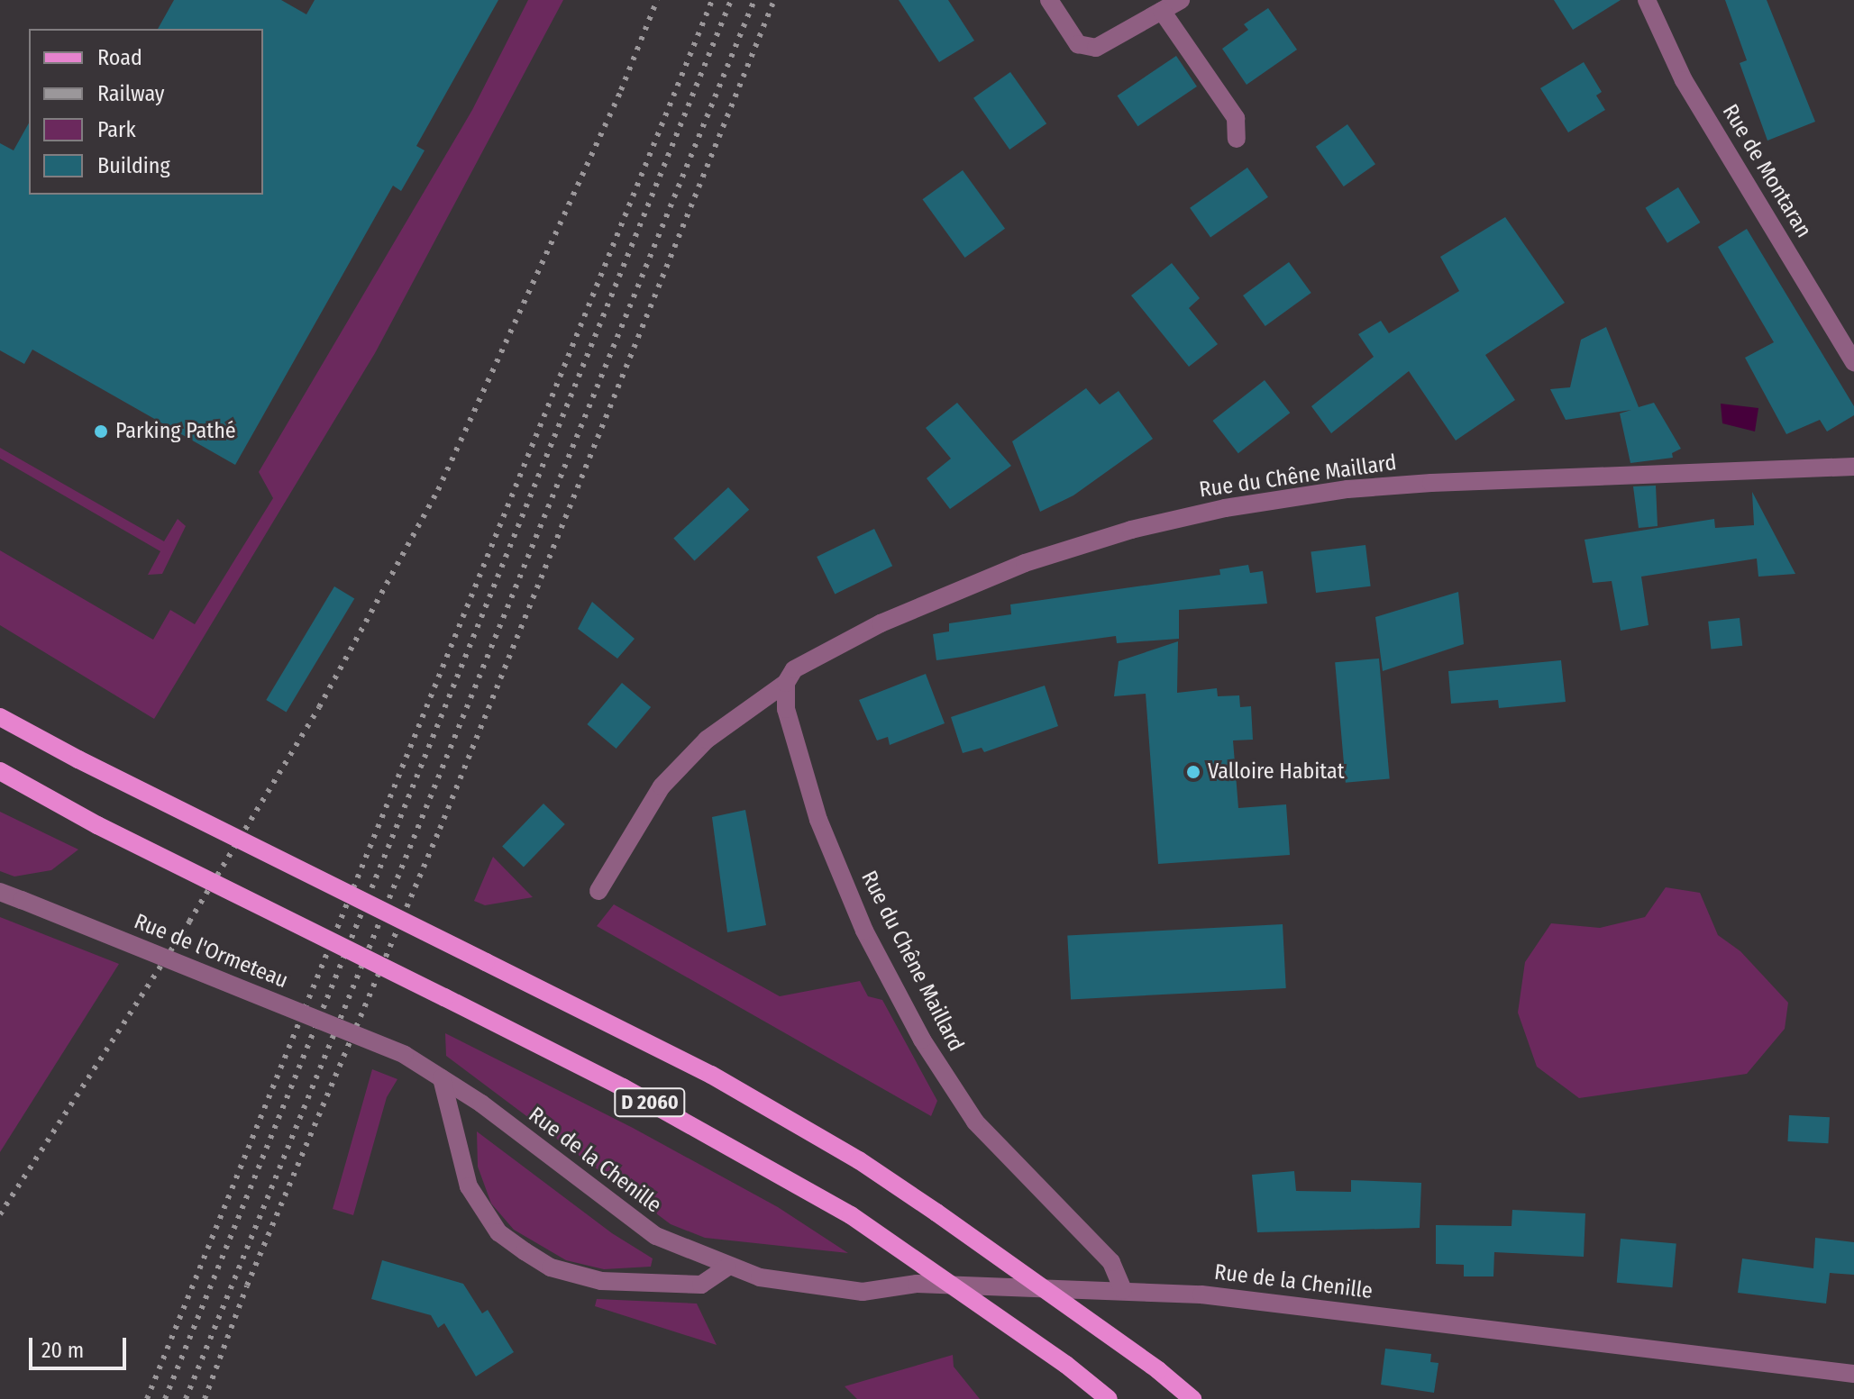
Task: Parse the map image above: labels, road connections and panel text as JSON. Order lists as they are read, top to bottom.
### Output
{
  "streets": {
    "main road": ["D 2060"],
    "street": [
      "Rue de Montaran",
      "Rue du Chêne Maillard",
      "Rue de l'Ormeteau",
      "Rue de la Chenille"
    ]
  },
  "crossings": [
    ["Rue du Chêne Maillard", "Rue de la Chenille"],
    ["Rue de l'Ormeteau", "Rue de la Chenille"]
  ],
  "places": ["Parking Pathé", "Valloire Habitat"],
  "legend": [
    "Road",
    "Railway",
    "Park",
    "Building"
  ],
  "scale_bar": "20 m"
}
